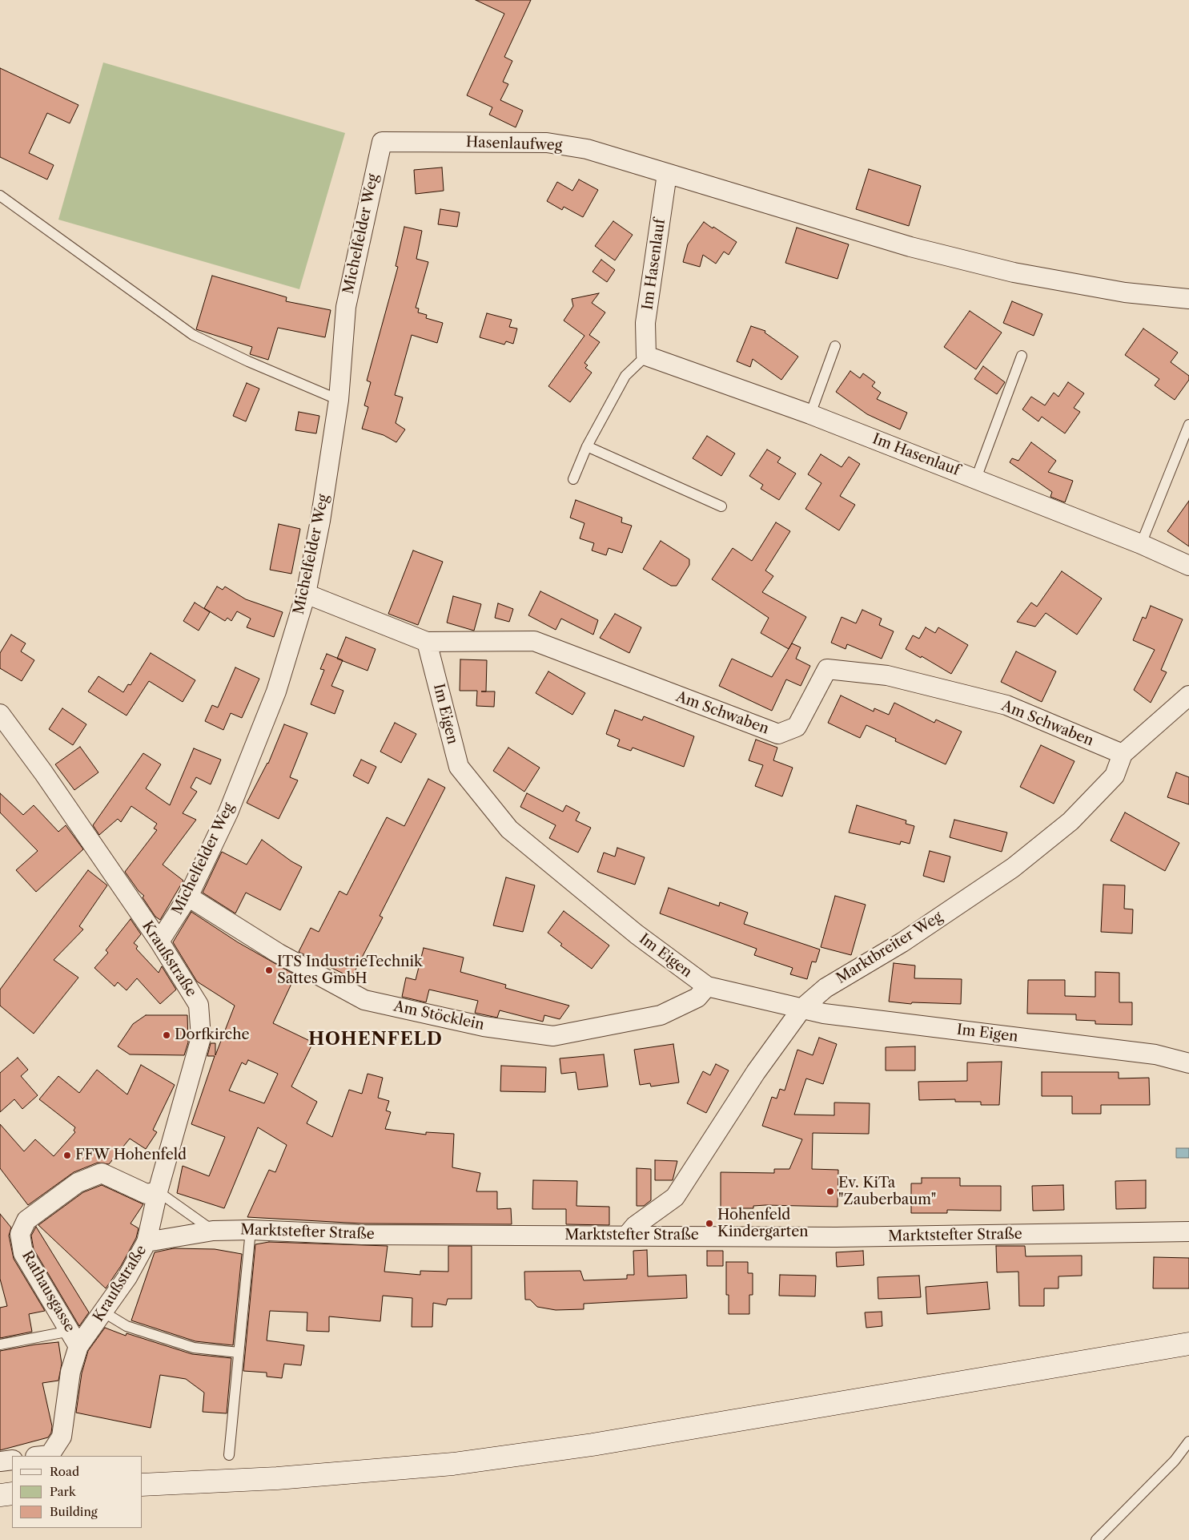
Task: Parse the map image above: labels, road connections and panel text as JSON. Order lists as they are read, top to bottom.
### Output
{
  "streets": {
    "street": [
      "Hasenlaufweg",
      "Michelfelder Weg",
      "Im Hasenlauf",
      "Am Schwaben",
      "Im Eigen",
      "Marktbreiter Weg",
      "Kraußstraße",
      "Am Stöcklein",
      "Marktstefter Straße",
      "Rathausgasse"
    ]
  },
  "crossings": [
    ["Hasenlaufweg", "Michelfelder Weg"],
    ["Hasenlaufweg", "Im Hasenlauf"],
    ["Michelfelder Weg", "Kraußstraße"],
    ["Michelfelder Weg", "Am Stöcklein"],
    ["Am Schwaben", "Im Eigen"],
    ["Am Schwaben", "Marktbreiter Weg"],
    ["Im Eigen", "Marktbreiter Weg"],
    ["Im Eigen", "Am Stöcklein"],
    ["Marktbreiter Weg", "Marktstefter Straße"],
    ["Kraußstraße", "Marktstefter Straße"],
    ["Kraußstraße", "Rathausgasse"]
  ],
  "districts": ["HOHENFELD"],
  "places": [
    "ITS IndustrieTechnik Sattes GmbH",
    "Dorfkirche",
    "FFW Hohenfeld",
    "Ev. KiTa \"Zauberbaum\"",
    "Hohenfeld Kindergarten"
  ],
  "legend": ["Road", "Park", "Building"]
}
